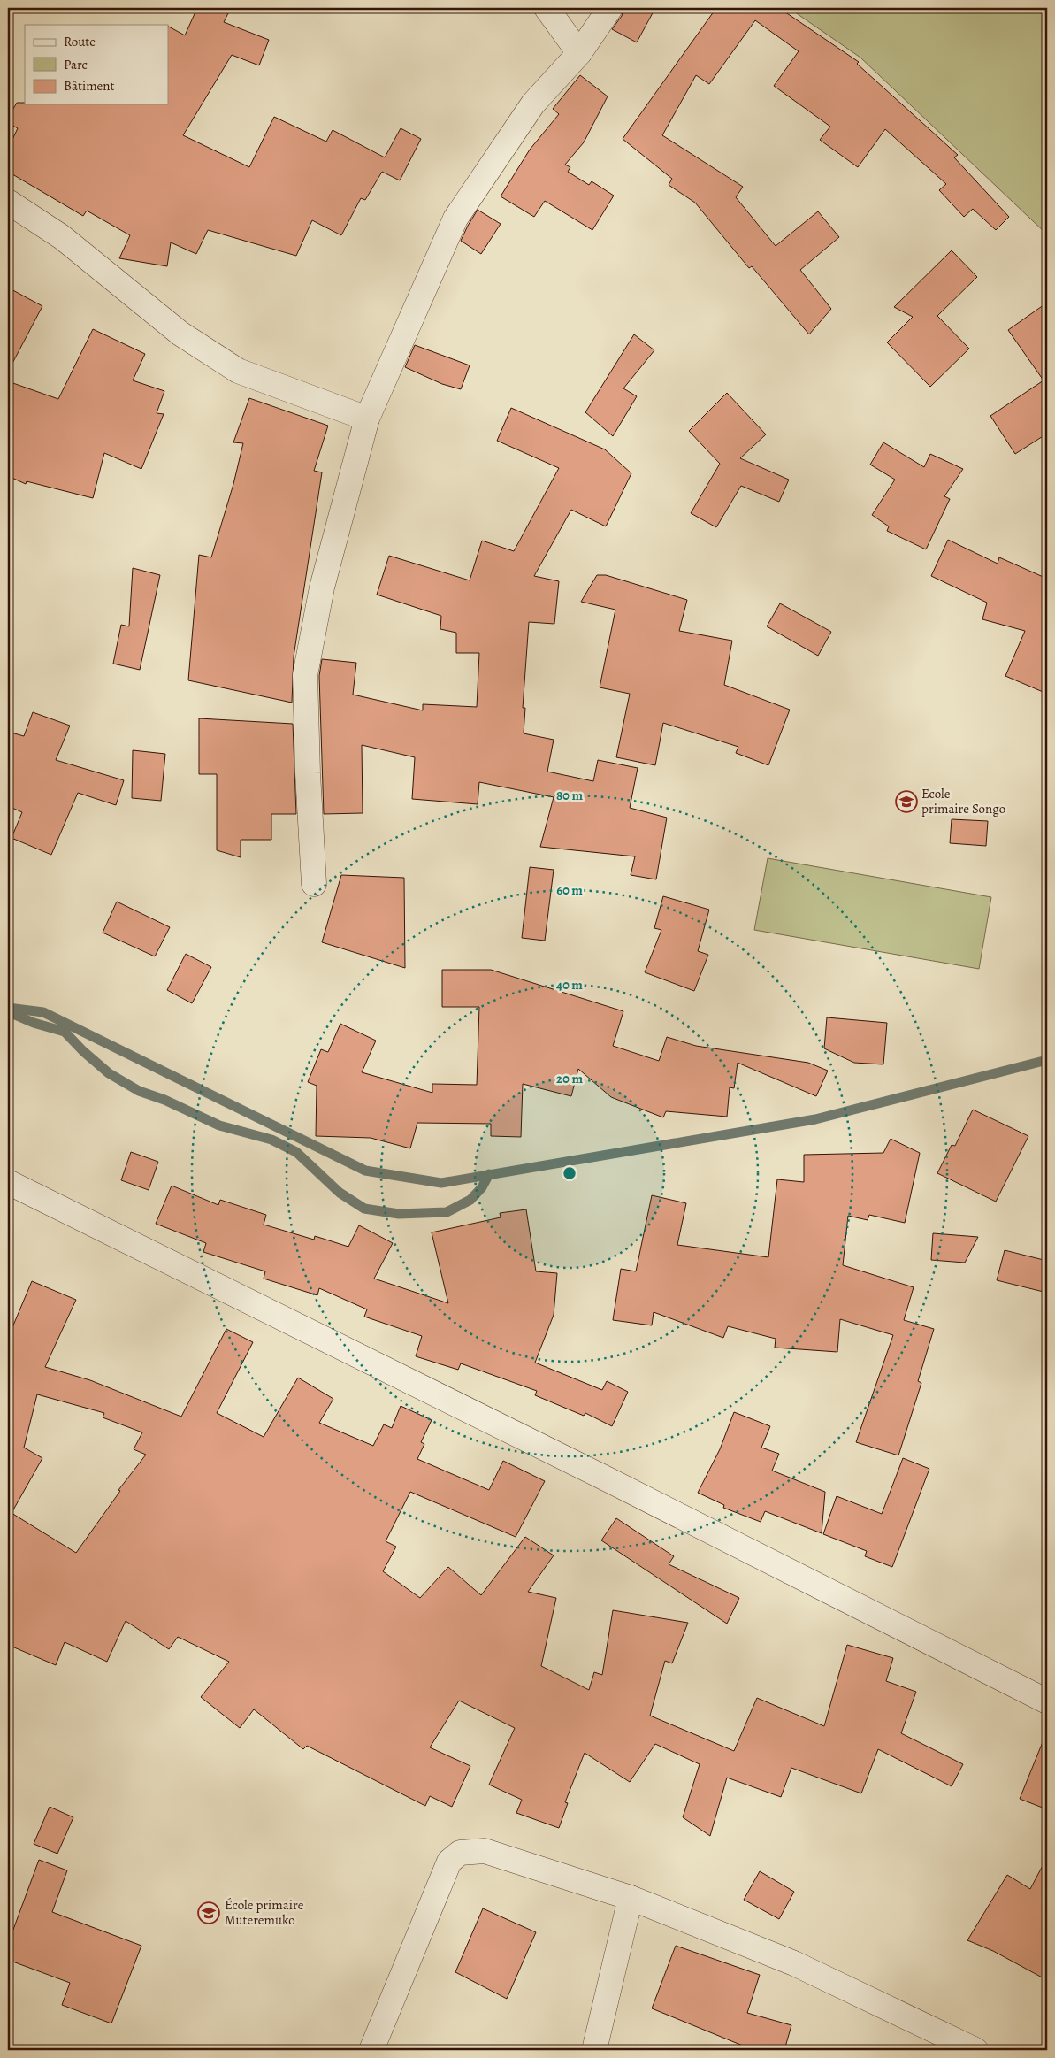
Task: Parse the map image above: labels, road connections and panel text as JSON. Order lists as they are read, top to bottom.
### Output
{
  "places": {
    "school or university": ["Ecole primaire Songo", "École primaire Muteremuko"]
  },
  "legend": ["Route", "Parc", "Bâtiment"],
  "rings": [
    "80 m",
    "60 m",
    "40 m",
    "20 m"
  ]
}
